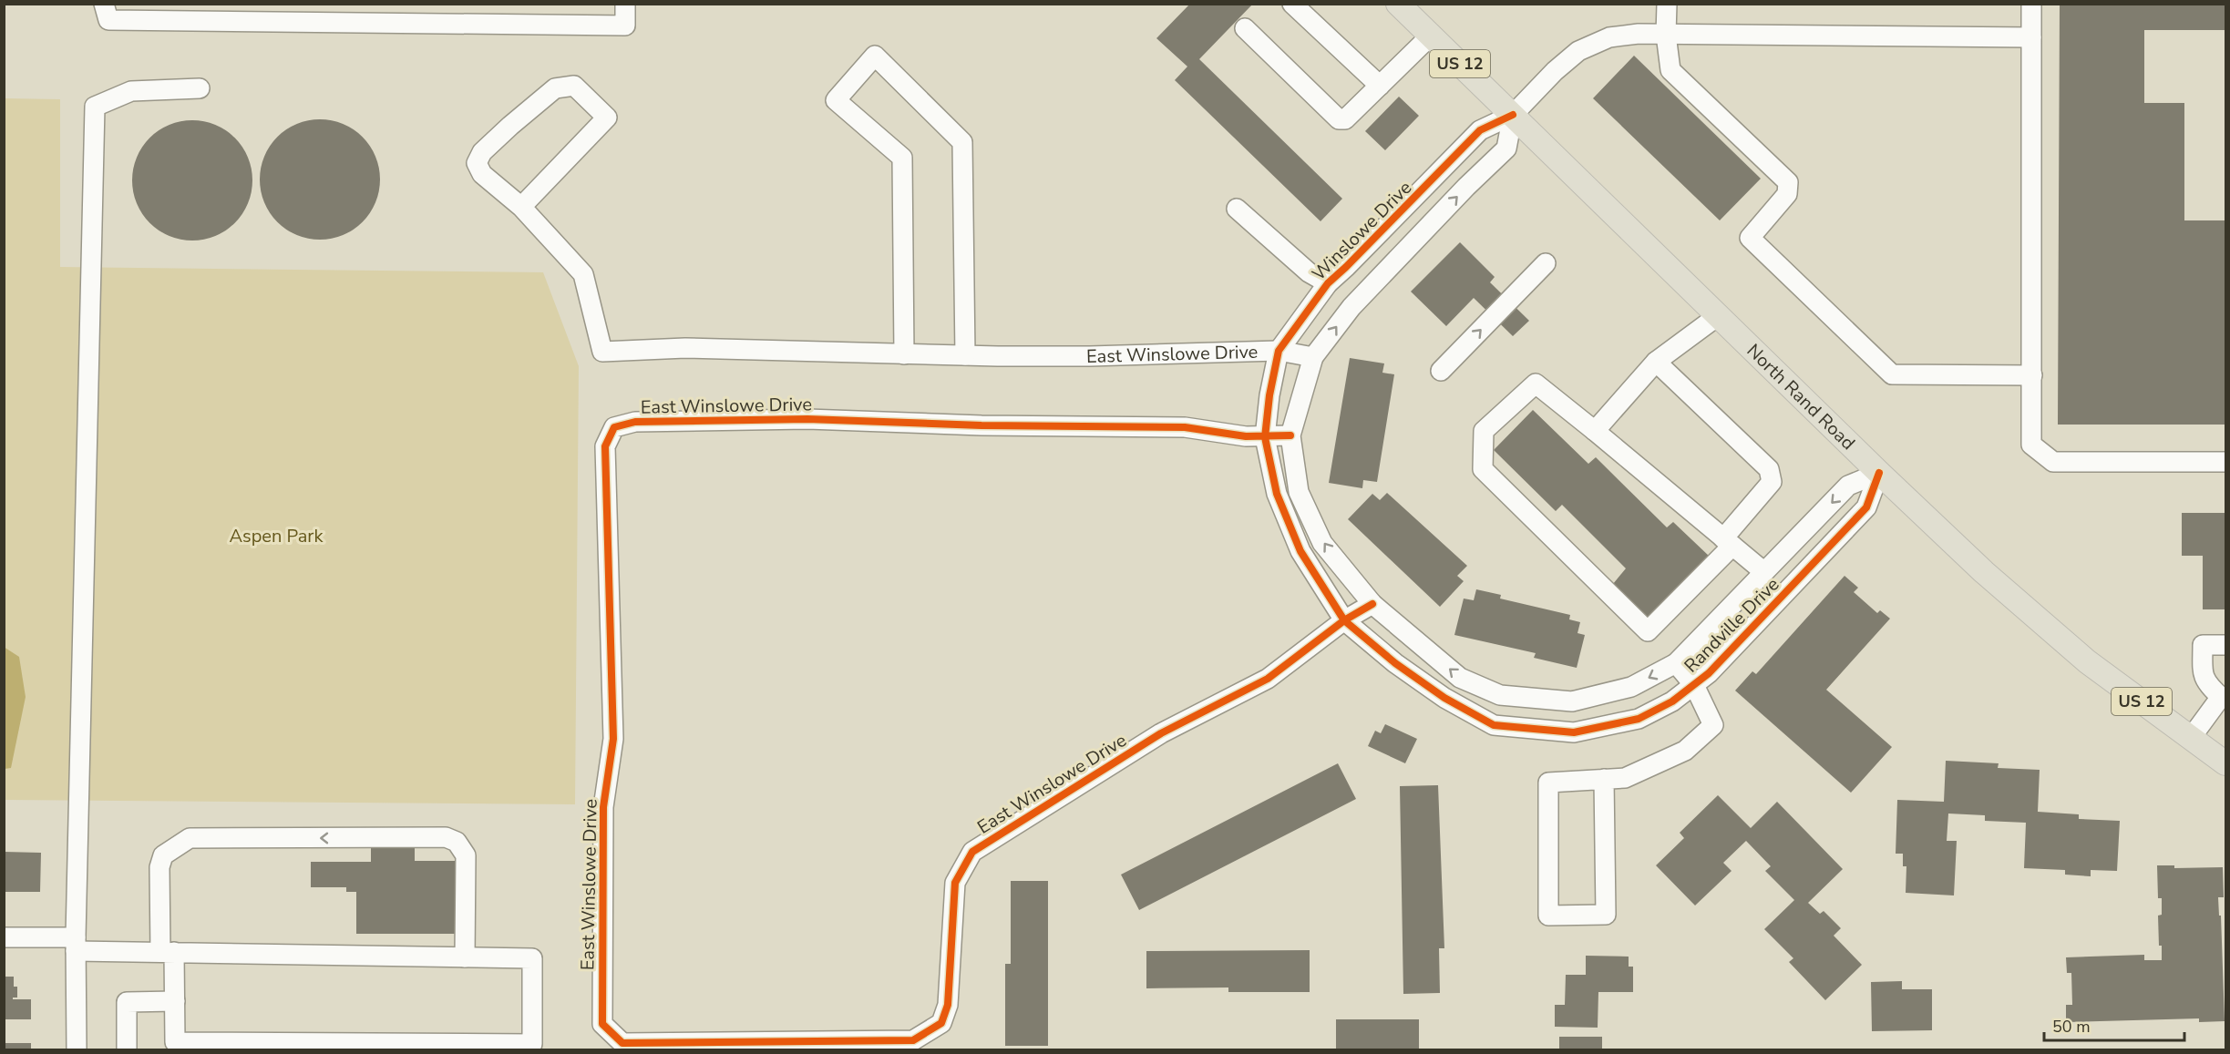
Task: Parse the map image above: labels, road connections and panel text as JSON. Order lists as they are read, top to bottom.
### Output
{
  "streets": {
    "main road": ["US 12", "North Rand Road"],
    "street": ["Winslowe Drive", "East Winslowe Drive", "Randville Drive"]
  },
  "crossings": [
    ["Winslowe Drive", "East Winslowe Drive"],
    ["Winslowe Drive", "North Rand Road"],
    ["Winslowe Drive", "Randville Drive"],
    ["East Winslowe Drive", "Randville Drive"],
    ["North Rand Road", "Randville Drive"]
  ],
  "parks": ["Aspen Park"],
  "scale_bar": "50 m"
}
